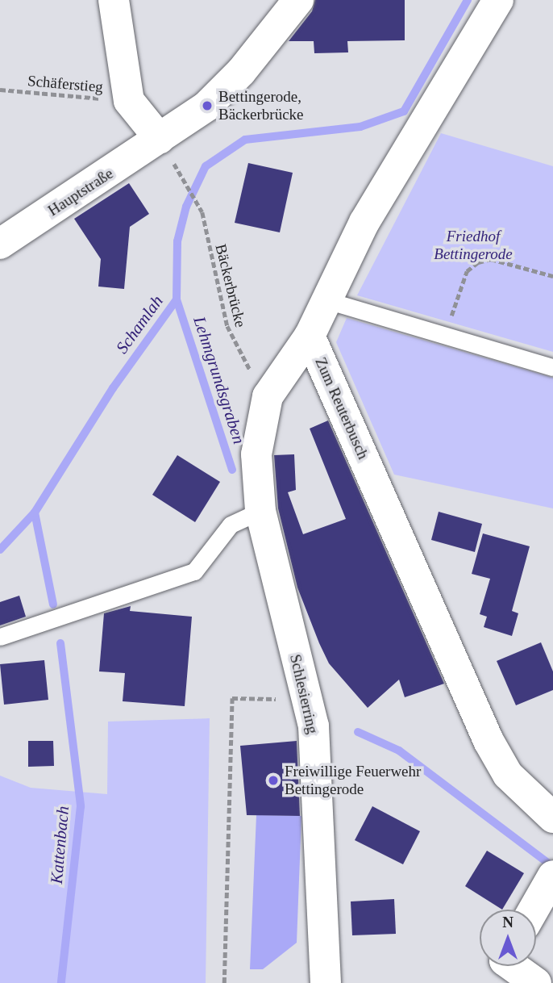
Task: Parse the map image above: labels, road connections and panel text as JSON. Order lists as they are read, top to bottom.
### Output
{
  "streets": {
    "street": ["Hauptstraße", "Zum Reuterbusch", "Schlesierring"],
    "path": ["Schäferstieg", "Bäckerbrücke"]
  },
  "crossings": [
    ["Bäckerbrücke", "Schlesierring"],
    ["Zum Reuterbusch", "Schlesierring"]
  ],
  "water": ["Schamlah", "Lehmgrundsgraben", "Kattenbach"],
  "parks": ["Friedhof Bettingerode"],
  "places": ["Bettingerode, Bäckerbrücke", "Freiwillige Feuerwehr Bettingerode"],
  "north": "top"
}
